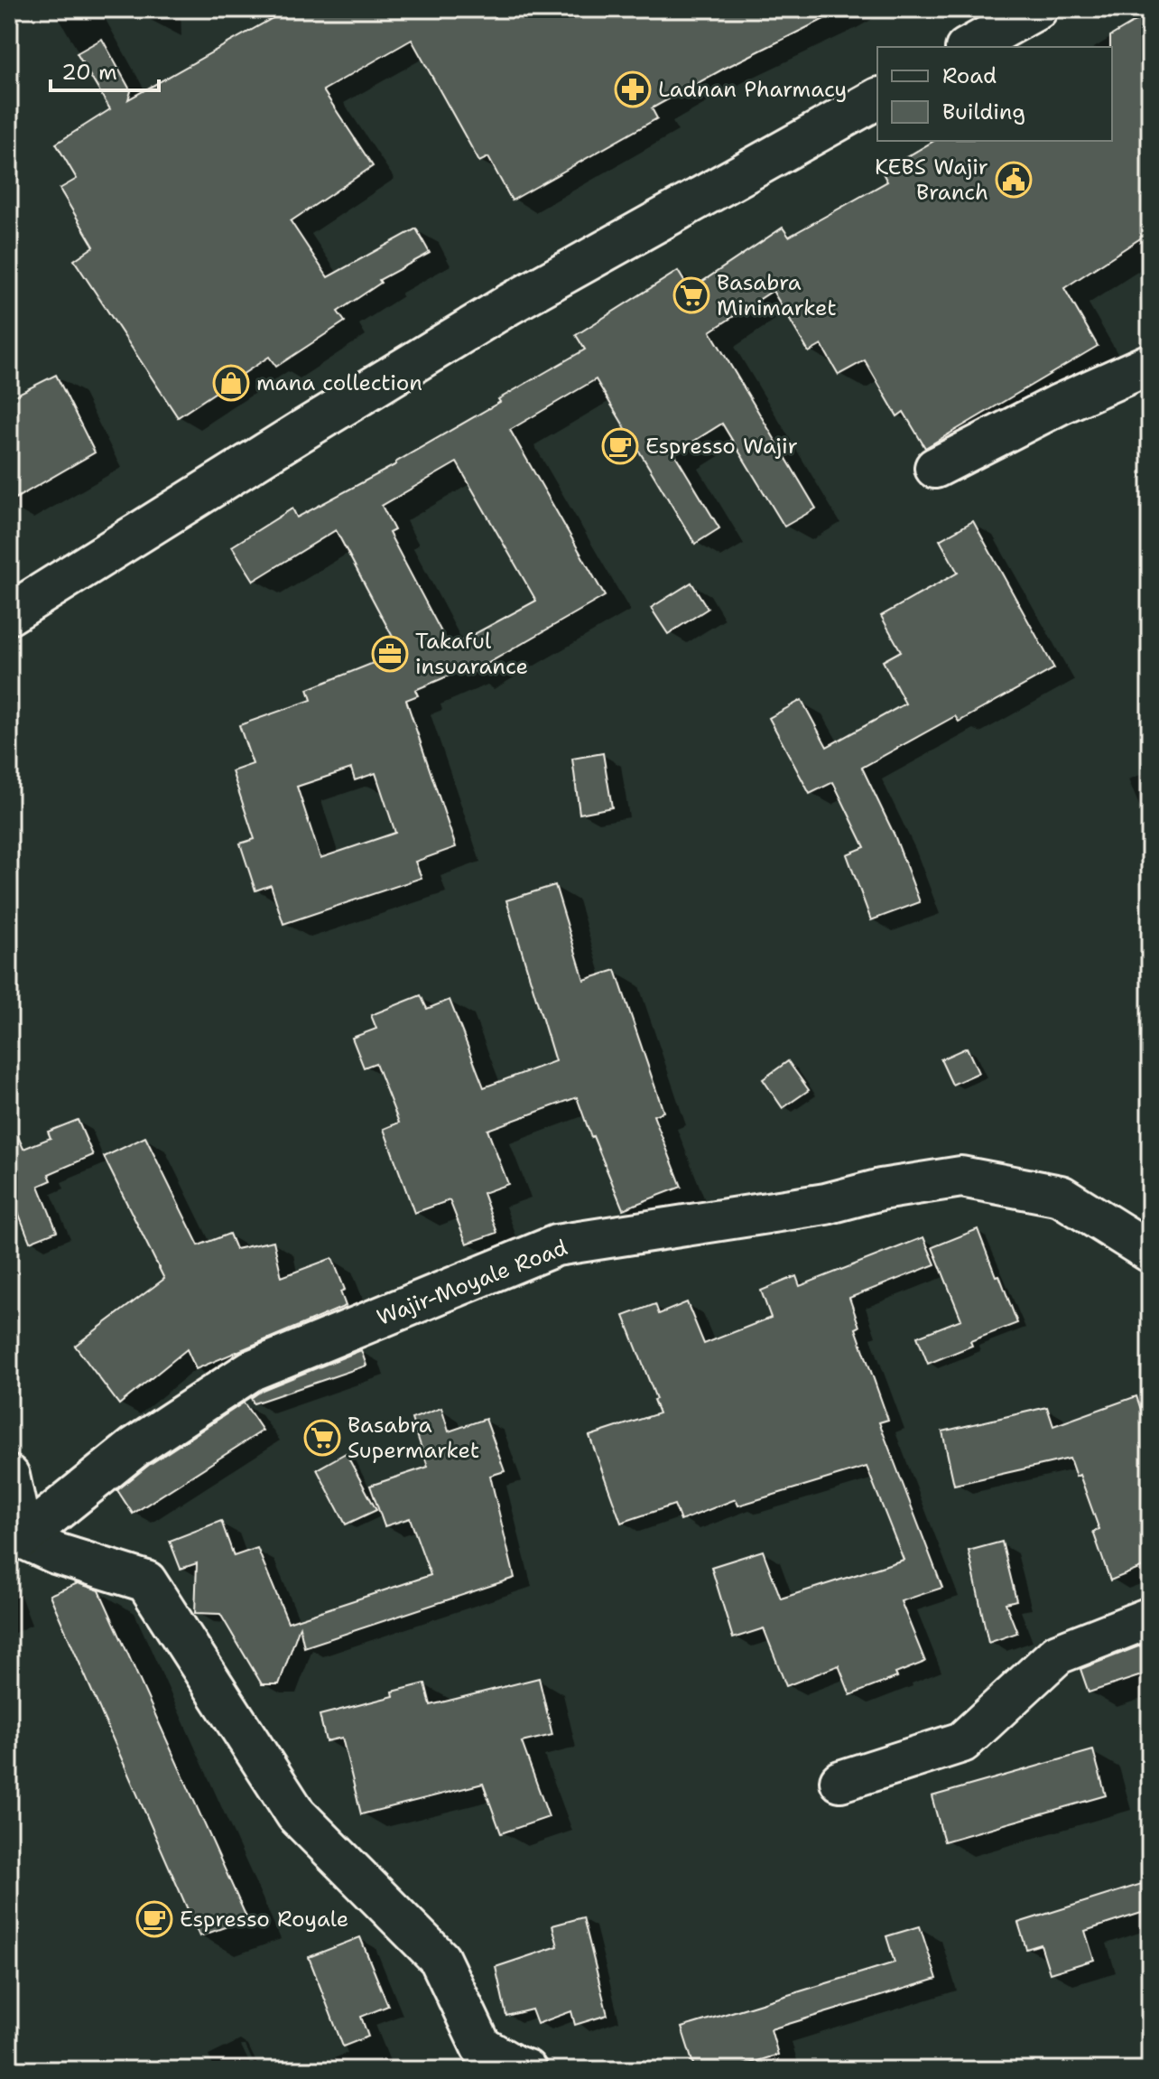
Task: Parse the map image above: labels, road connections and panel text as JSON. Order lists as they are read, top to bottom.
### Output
{
  "streets": {
    "street": ["Wajir-Moyale Road"]
  },
  "places": {
    "pharmacy": ["Ladnan Pharmacy"],
    "public building": ["KEBS Wajir Branch"],
    "supermarket": ["Basabra Minimarket", "Basabra Supermarket"],
    "shop": ["mana collection"],
    "cafe": ["Espresso Wajir", "Espresso Royale"],
    "office": ["Takaful insuarance"]
  },
  "legend": ["Road", "Building"],
  "scale_bar": "20 m"
}
